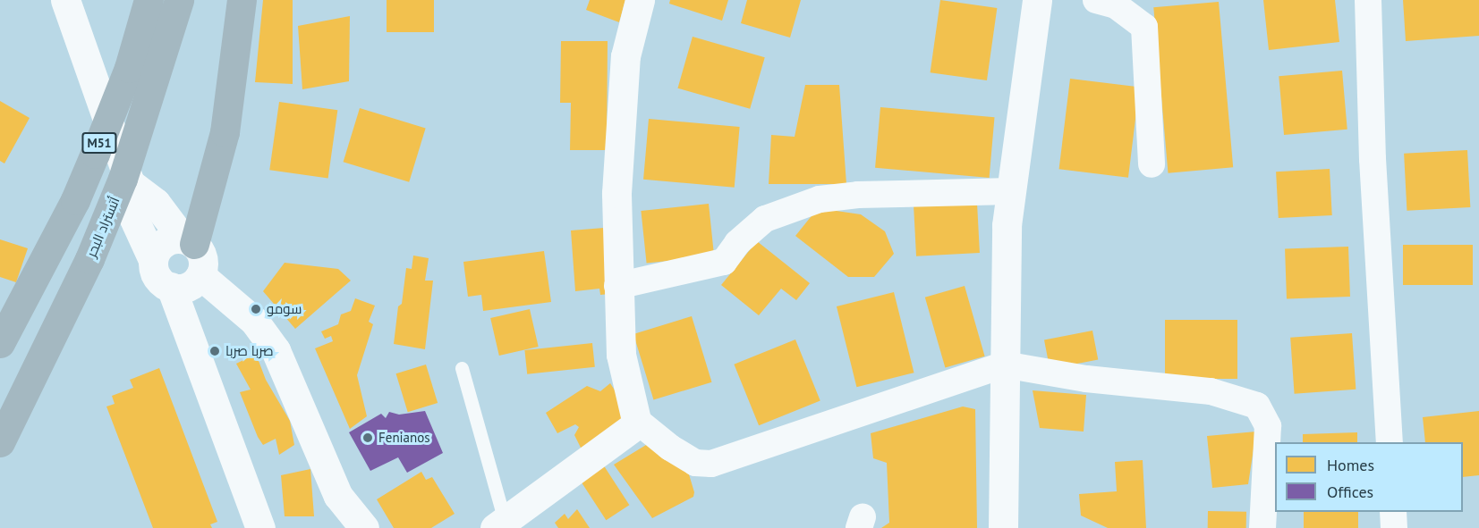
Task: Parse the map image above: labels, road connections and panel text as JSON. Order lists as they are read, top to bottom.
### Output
{
  "streets": {
    "highway": ["M51", "أتستراد البحر"]
  },
  "places": ["سومو", "صربا صربا", "Fenianos"],
  "legend": ["Homes", "Offices"]
}
